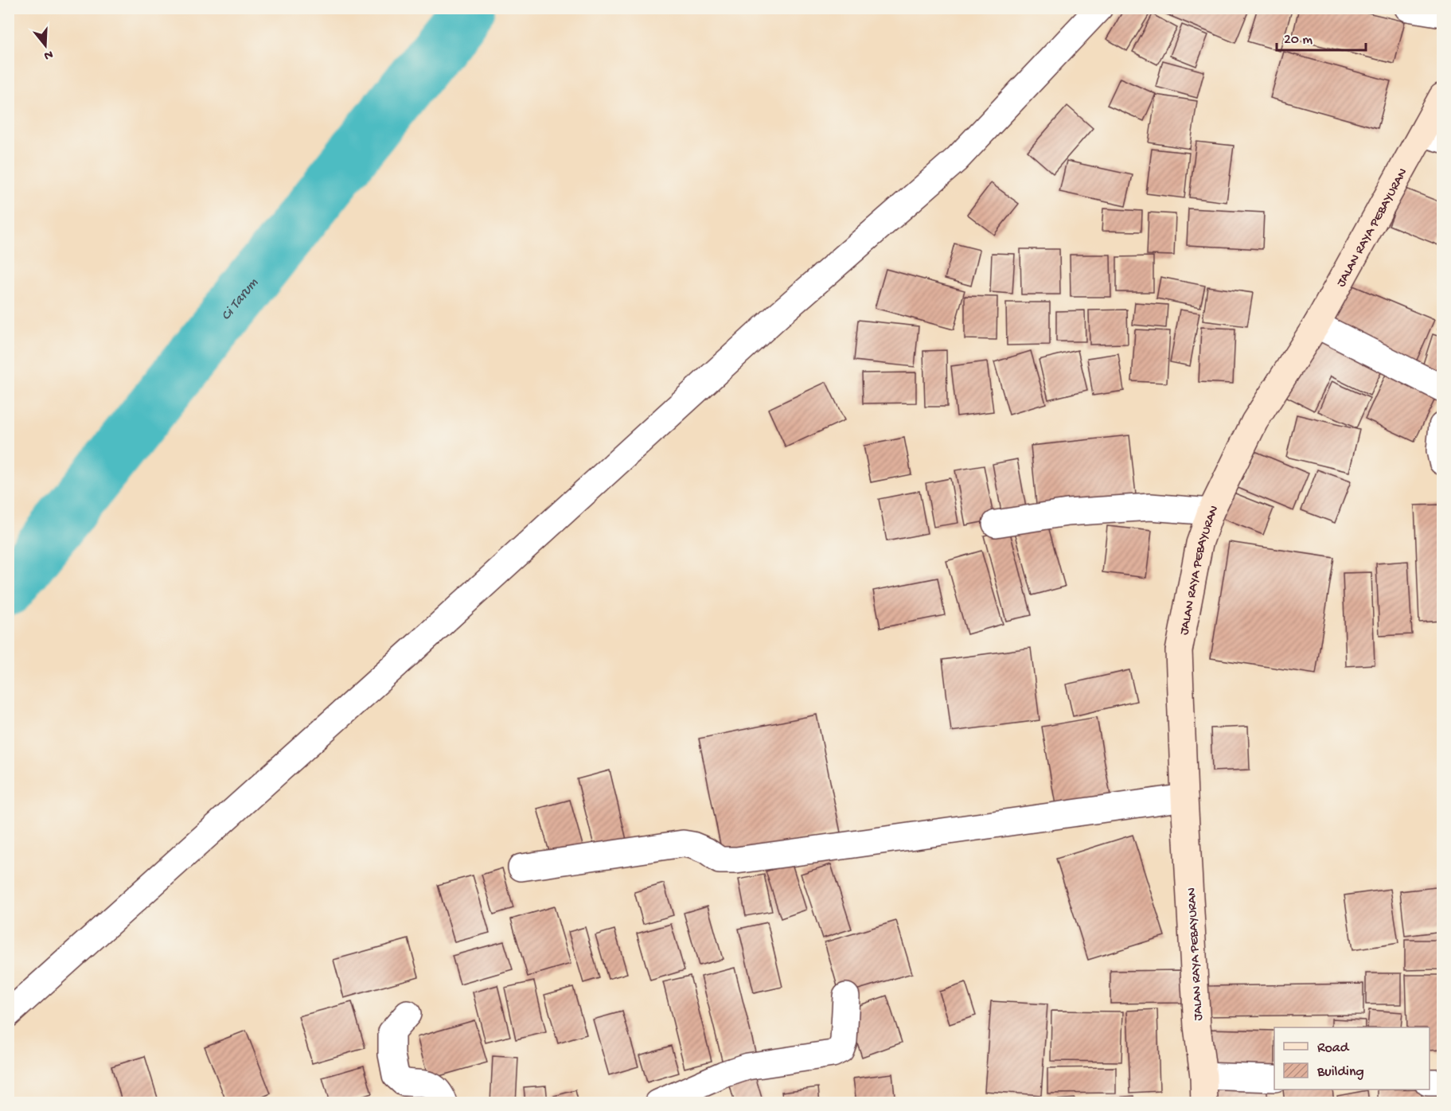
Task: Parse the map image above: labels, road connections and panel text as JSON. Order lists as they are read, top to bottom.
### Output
{
  "streets": {
    "main road": ["JALAN RAYA PEBAYURAN"]
  },
  "water": ["Ci Tarum"],
  "legend": ["Road", "Building"],
  "scale_bar": "20 m",
  "north": "bottom"
}
